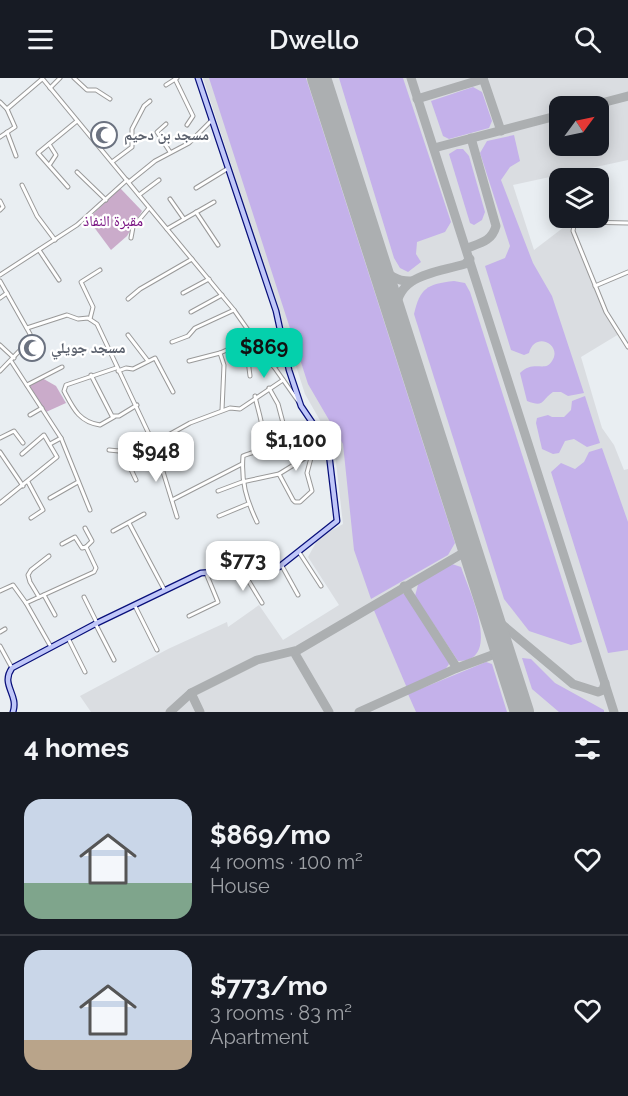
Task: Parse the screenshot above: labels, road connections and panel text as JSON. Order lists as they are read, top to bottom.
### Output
{
  "parks": ["مقبرة النفاذ"],
  "places": {
    "mosque": ["مسجد بن دحيم", "مسجد جويلي"]
  },
  "north": "top right",
  "page": {
    "header": "Dwello",
    "price": [
      "$869",
      "$1,100",
      "$948",
      "$773"
    ],
    "heading": "4 homes",
    "list": [
      {
        "name": "$869/mo",
        "note": "4 rooms · 100 m² · House"
      },
      {
        "name": "$773/mo",
        "note": "3 rooms · 83 m² · Apartment"
      }
    ]
  }
}
